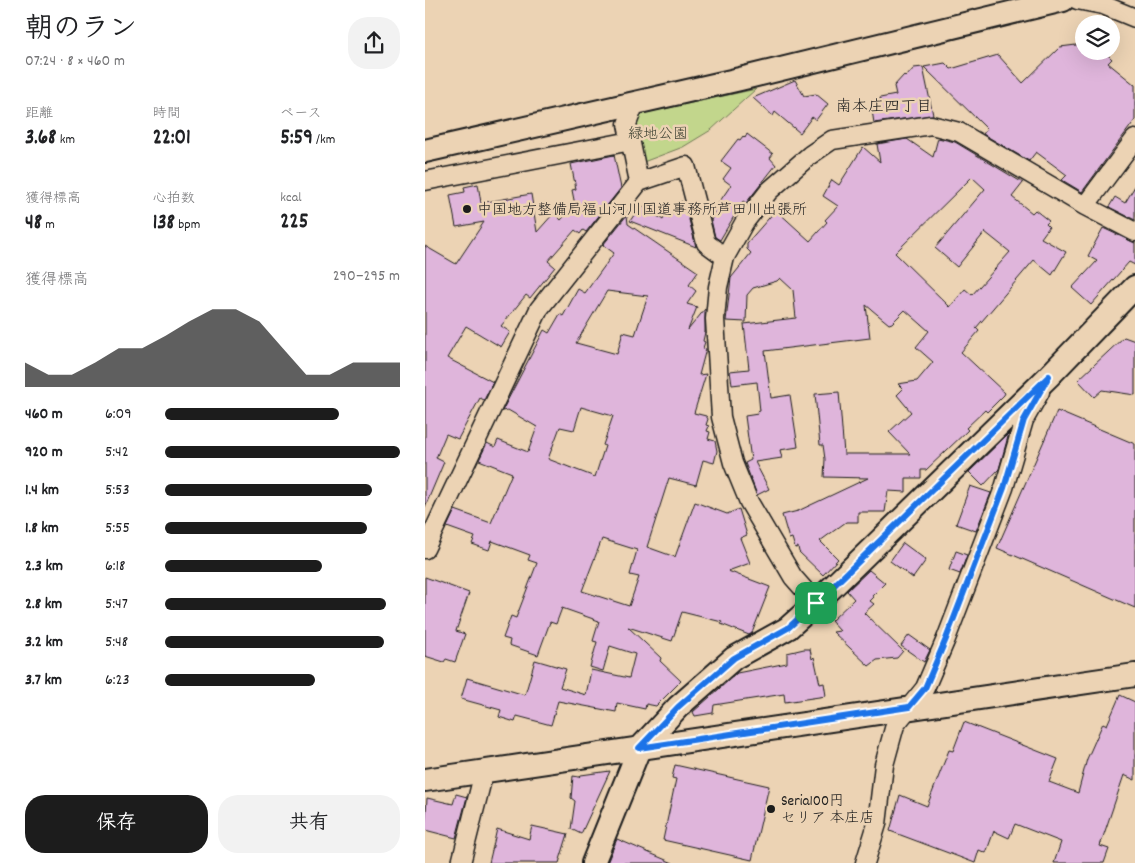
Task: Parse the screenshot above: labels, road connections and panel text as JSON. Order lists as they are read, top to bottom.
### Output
{
  "districts": ["南本庄四丁目"],
  "parks": ["緑地公園"],
  "places": ["中国地方整備局福山河川国道事務所芦田川出張所", "Seria100円 セリア 本庄店"],
  "page": {
    "heading": ["朝のラン", "07:24 · 8 × 460 m"],
    "stats": [
      ["距離", "3.68 km"],
      ["時間", "22:01"],
      ["ペース", "5:59 /km"],
      ["獲得標高", "48 m"],
      ["心拍数", "138 bpm"],
      ["kcal", "225"]
    ],
    "chart": ["獲得標高", "290–295 m"],
    "list": [
      {
        "name": "460 m",
        "note": "6:09"
      },
      {
        "name": "920 m",
        "note": "5:42"
      },
      {
        "name": "1.4 km",
        "note": "5:53"
      },
      {
        "name": "1.8 km",
        "note": "5:55"
      },
      {
        "name": "2.3 km",
        "note": "6:18"
      },
      {
        "name": "2.8 km",
        "note": "5:47"
      },
      {
        "name": "3.2 km",
        "note": "5:48"
      },
      {
        "name": "3.7 km",
        "note": "6:23"
      }
    ],
    "buttons": ["保存", "共有"]
  }
}
